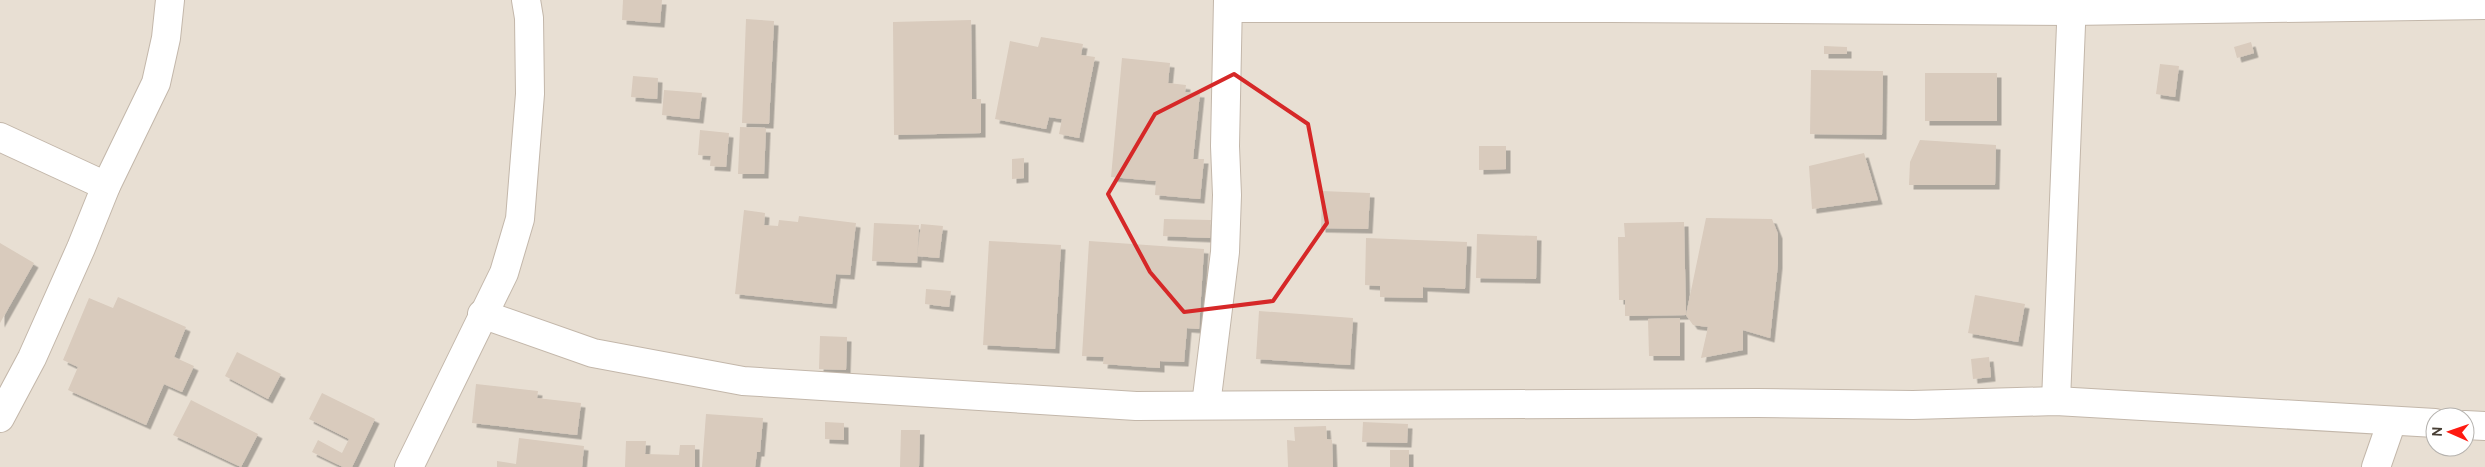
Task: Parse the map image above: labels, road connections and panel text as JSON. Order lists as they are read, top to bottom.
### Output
{
  "north": "left"
}
